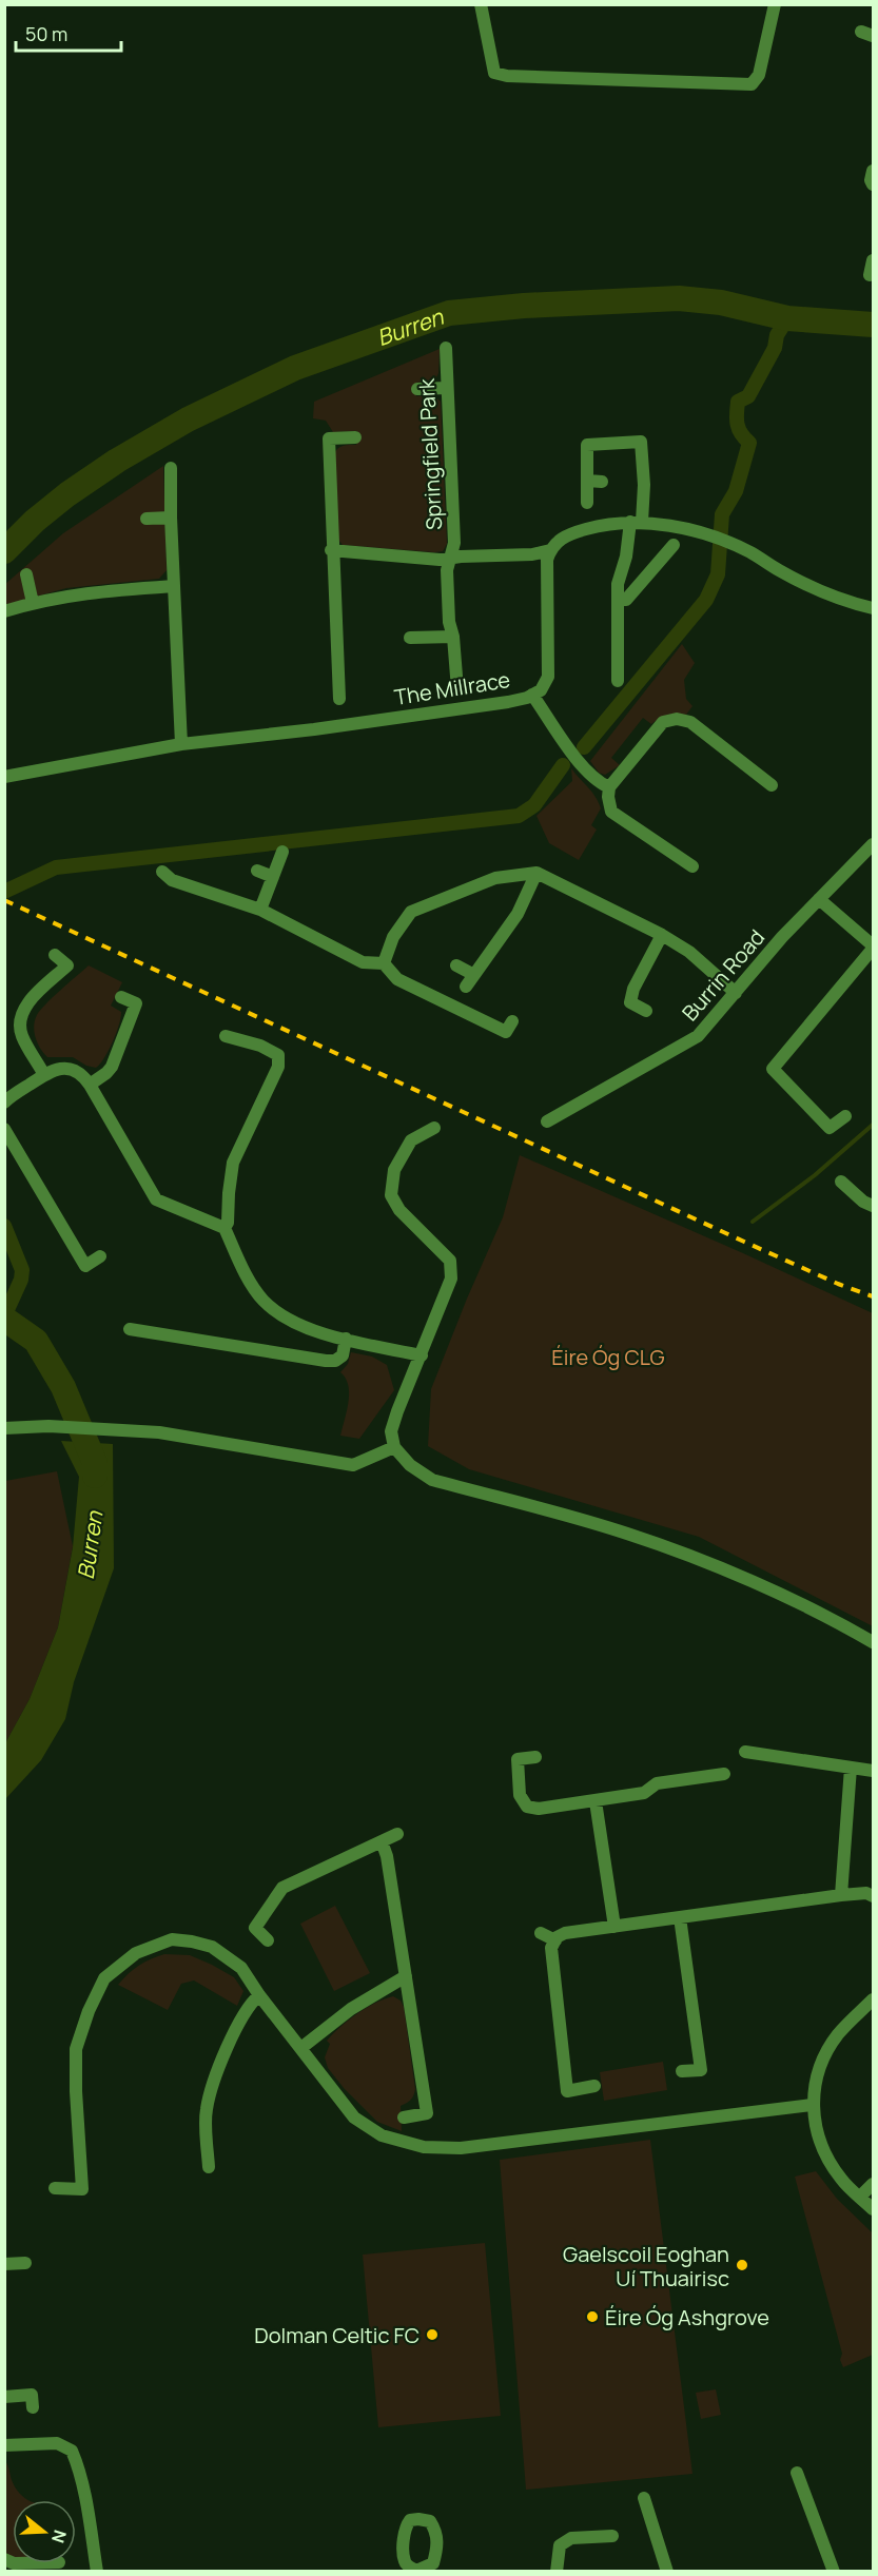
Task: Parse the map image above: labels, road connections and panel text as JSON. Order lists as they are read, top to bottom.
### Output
{
  "streets": {
    "street": ["Springfield Park", "The Millrace", "Burrin Road"]
  },
  "crossings": [
    ["Springfield Park", "The Millrace"]
  ],
  "water": ["Burren"],
  "parks": ["Éire Óg CLG"],
  "places": ["Gaelscoil Eoghan Uí Thuairisc", "Éire Óg Ashgrove", "Dolman Celtic FC"],
  "scale_bar": "50 m",
  "north": "right"
}
